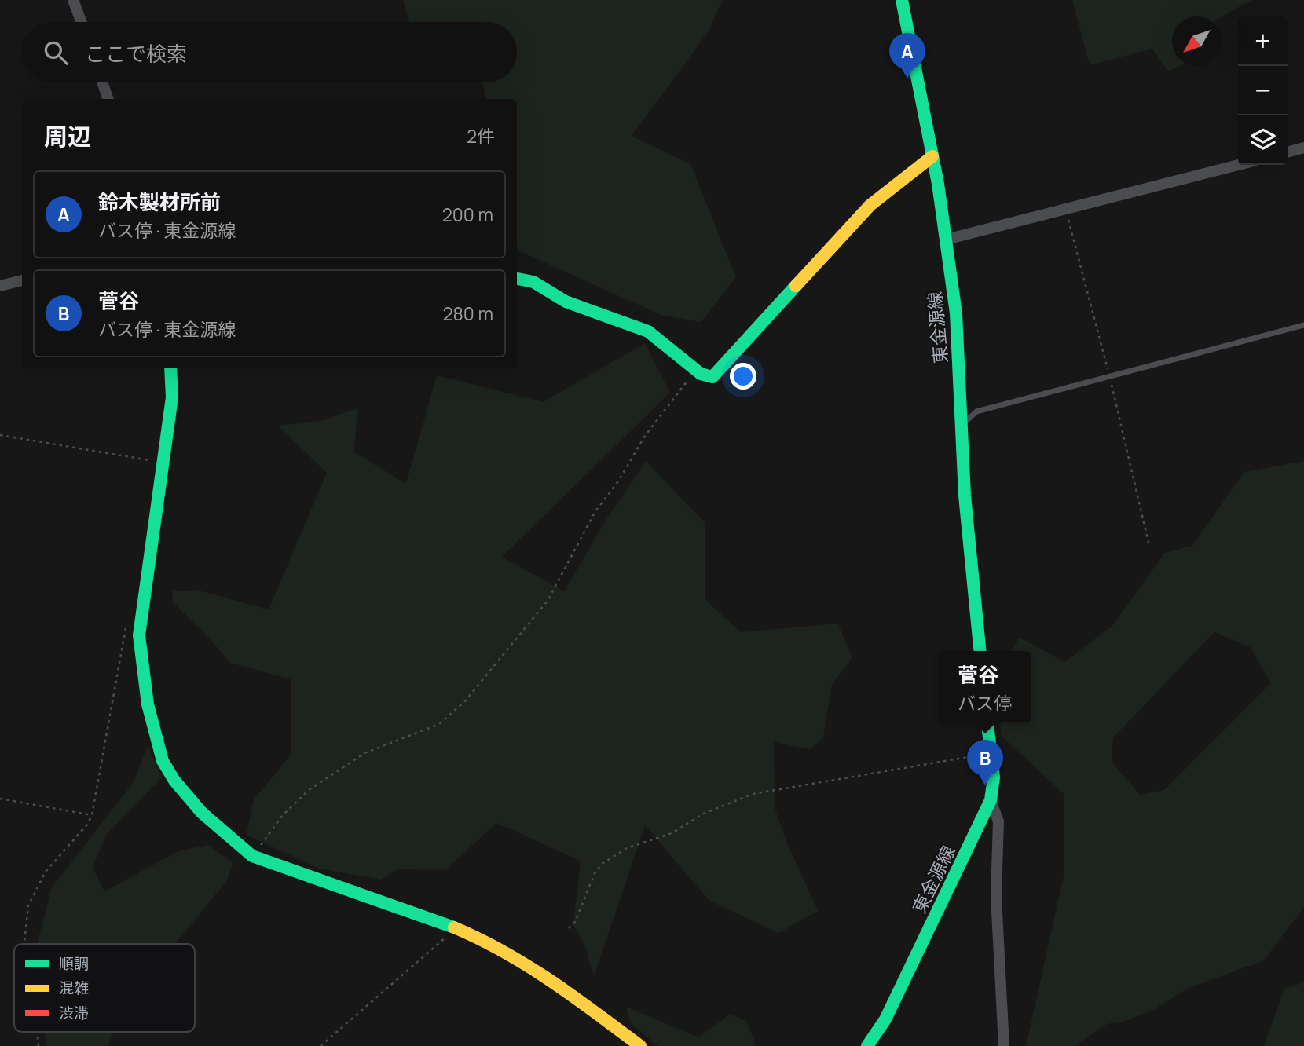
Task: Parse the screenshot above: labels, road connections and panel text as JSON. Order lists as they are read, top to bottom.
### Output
{
  "streets": {
    "street": ["東金源線"]
  },
  "legend": ["順調", "混雑", "渋滞"],
  "north": "bottom left",
  "page": {
    "map_buttons": ["+", "−"],
    "search": "ここで検索",
    "pins": ["A", "B"],
    "heading": ["周辺", "2件"],
    "list": [
      {
        "mark": "A",
        "name": "鈴木製材所前",
        "note": "バス停 · 東金源線",
        "value": "200 m"
      },
      {
        "mark": "B",
        "name": "菅谷",
        "note": "バス停 · 東金源線",
        "value": "280 m"
      }
    ],
    "popup": ["菅谷", "バス停"]
  }
}
